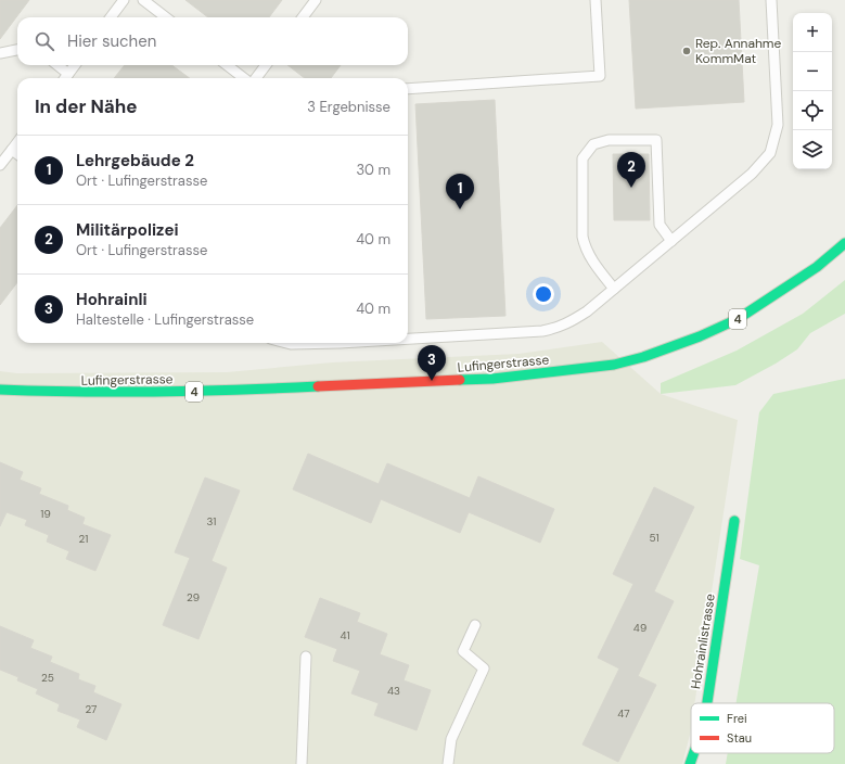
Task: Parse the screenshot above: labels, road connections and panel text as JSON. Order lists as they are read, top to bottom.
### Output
{
  "streets": {
    "main road": ["4", "Lufingerstrasse", "Hohrainlistrasse"]
  },
  "places": ["Rep. Annahme KommMat"],
  "house_numbers": [
    "19",
    "31",
    "51",
    "21",
    "29",
    "49",
    "41",
    "25",
    "43",
    "27",
    "47"
  ],
  "legend": ["Frei", "Stau"],
  "page": {
    "map_buttons": ["+", "−"],
    "search": "Hier suchen",
    "heading": ["In der Nähe", "3 Ergebnisse"],
    "list": [
      {
        "mark": "1",
        "name": "Lehrgebäude 2",
        "note": "Ort · Lufingerstrasse",
        "value": "30 m"
      },
      {
        "mark": "2",
        "name": "Militärpolizei",
        "note": "Ort · Lufingerstrasse",
        "value": "40 m"
      },
      {
        "mark": "3",
        "name": "Hohrainli",
        "note": "Haltestelle · Lufingerstrasse",
        "value": "40 m"
      }
    ],
    "pins": ["2", "1", "3"]
  }
}
